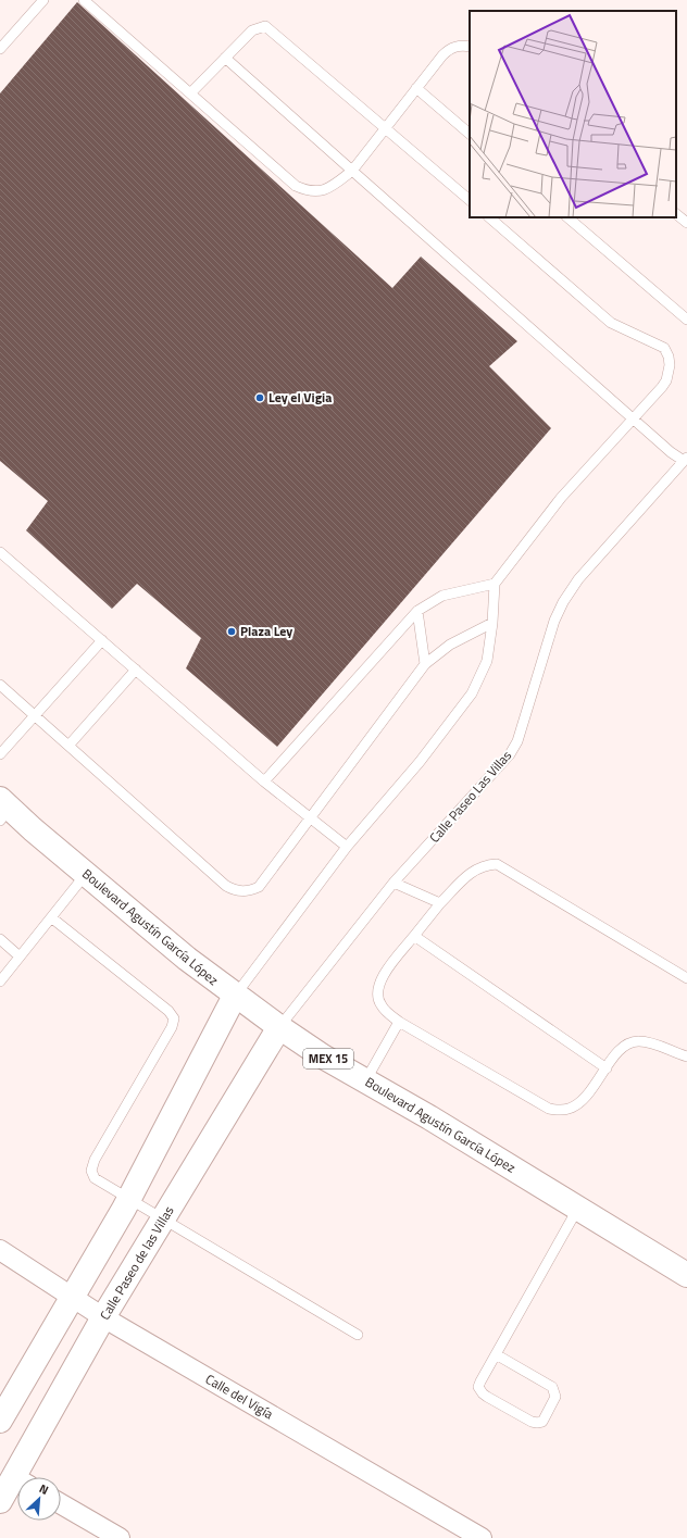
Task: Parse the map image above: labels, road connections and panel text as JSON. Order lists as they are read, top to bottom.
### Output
{
  "streets": {
    "street": [
      "Boulevard Agustín García López",
      "MEX 15",
      "Calle Paseo de las Villas",
      "Calle del Vigía"
    ],
    "lane": ["Calle Paseo Las Villas"]
  },
  "crossings": [
    ["Calle Paseo Las Villas", "Boulevard Agustín García López"],
    ["Calle Paseo Las Villas", "Calle Paseo de las Villas"],
    ["Boulevard Agustín García López", "Calle Paseo de las Villas"],
    ["Calle Paseo de las Villas", "Calle del Vigía"]
  ],
  "places": ["Ley el Vigia", "Plaza Ley"],
  "north": "top right"
}
